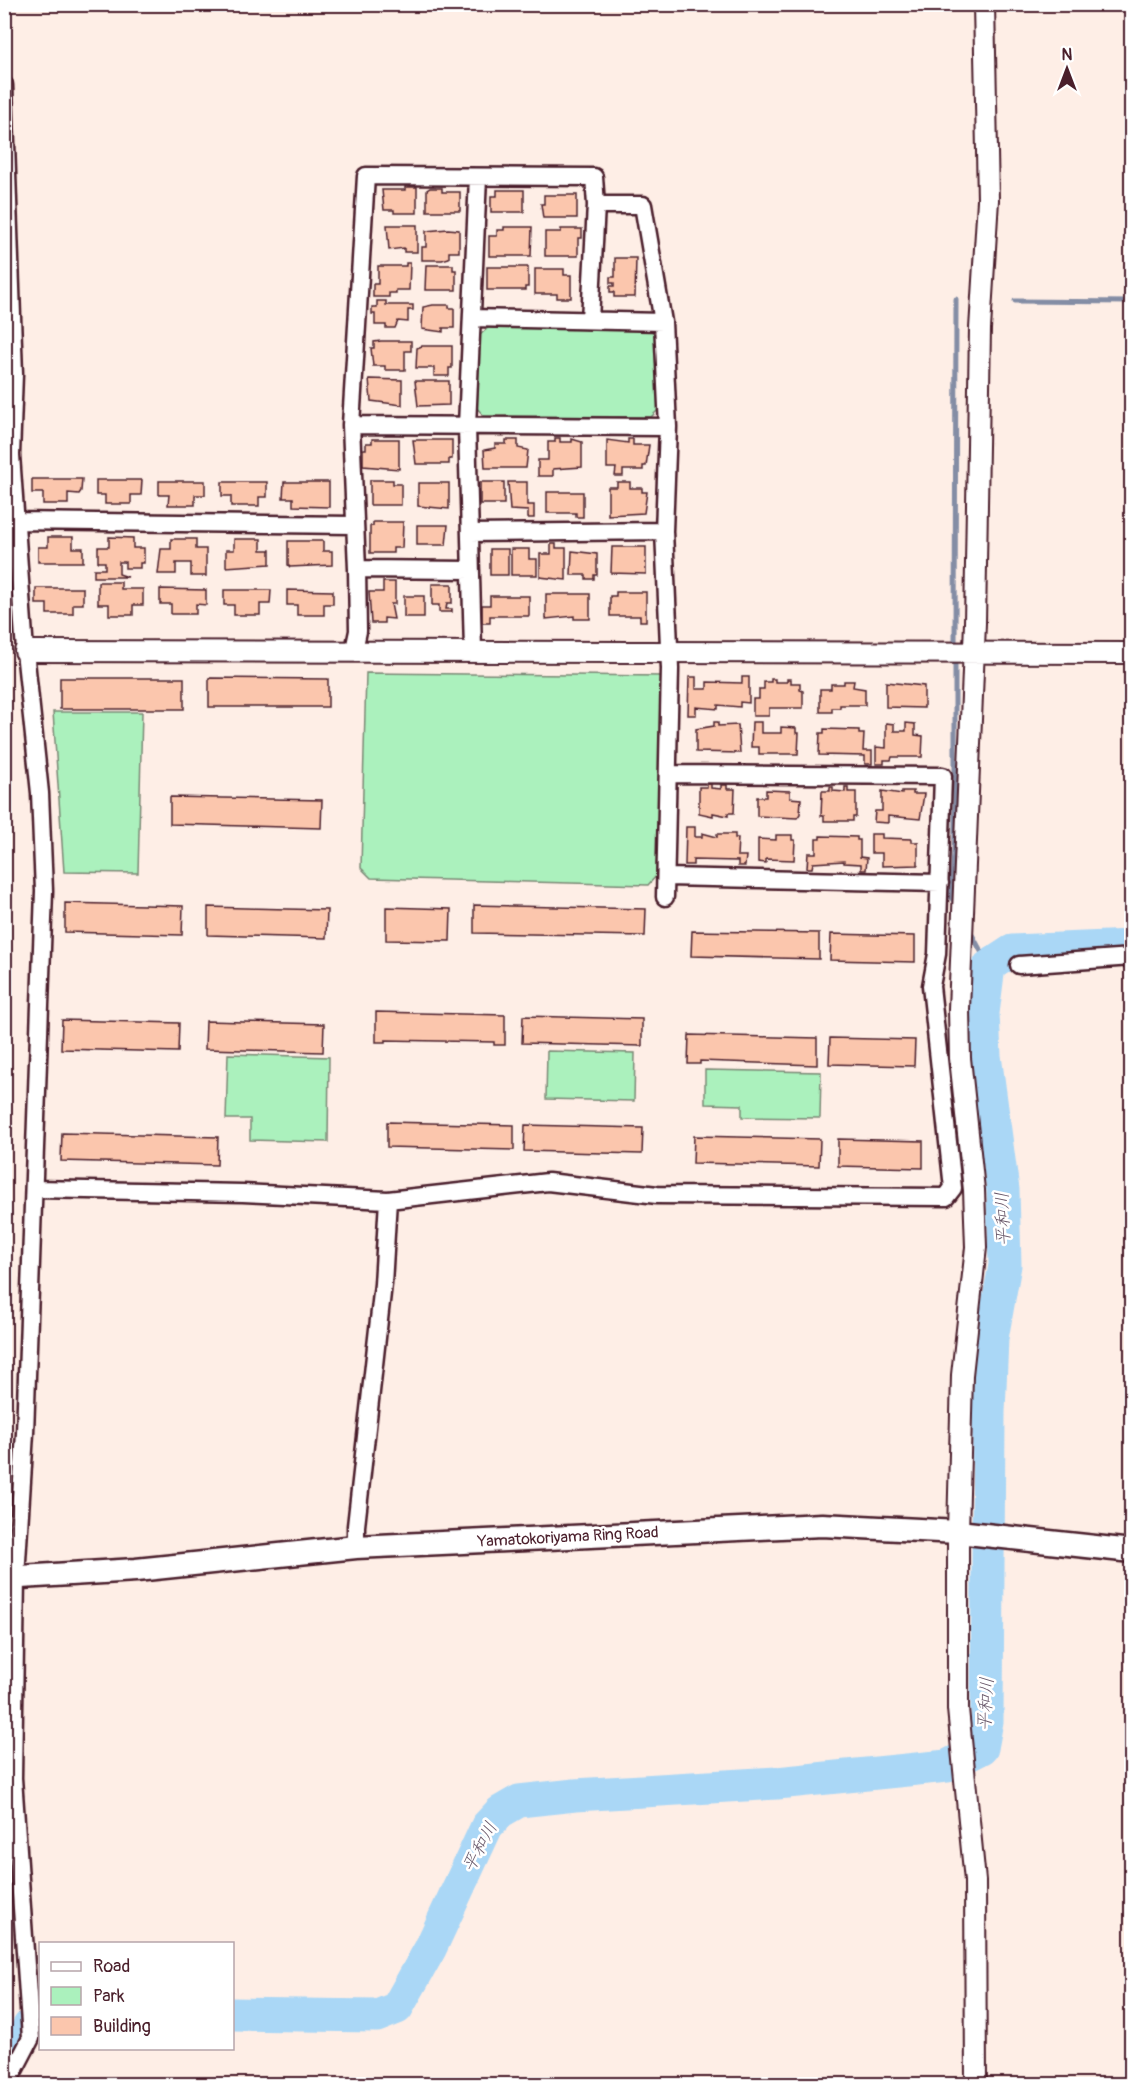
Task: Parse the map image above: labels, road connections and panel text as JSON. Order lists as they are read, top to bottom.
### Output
{
  "streets": {
    "main road": ["Yamatokoriyama Ring Road"]
  },
  "water": ["平和川"],
  "legend": ["Road", "Park", "Building"],
  "north": "top"
}
